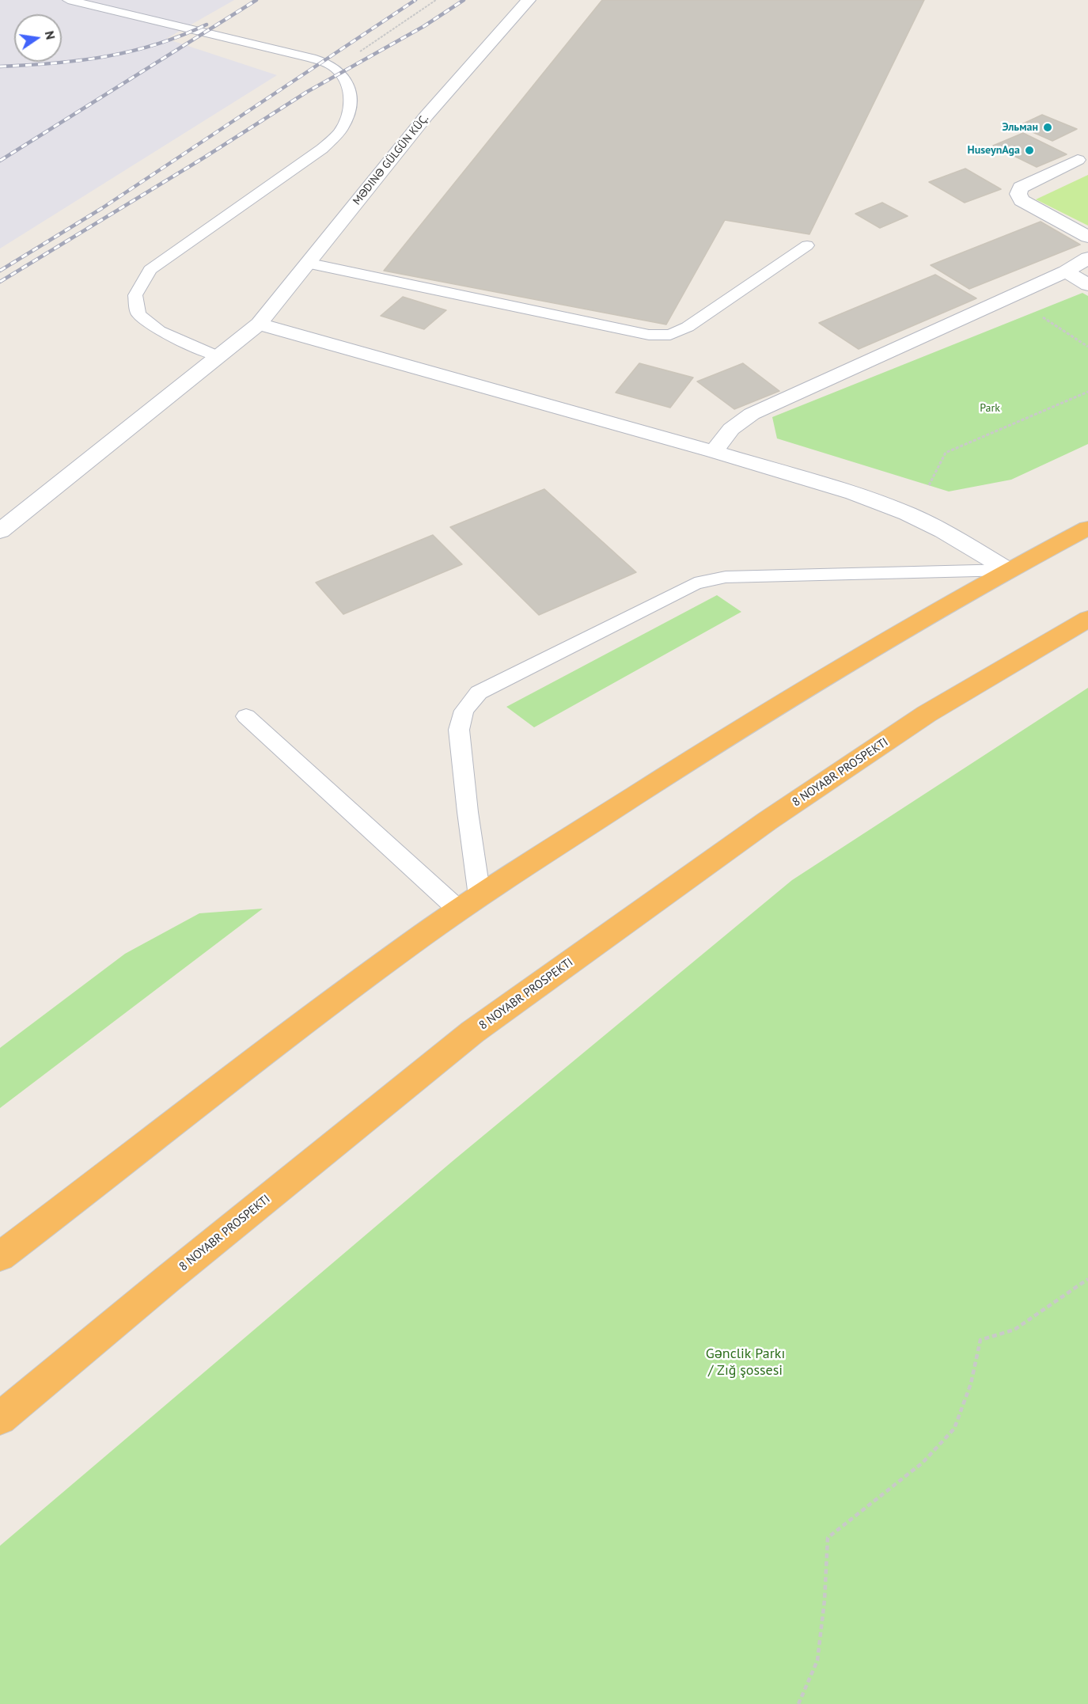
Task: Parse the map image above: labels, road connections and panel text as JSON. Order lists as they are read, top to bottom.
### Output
{
  "streets": {
    "highway": ["8 NOYABR PROSPEKTI"],
    "street": ["MƏDINƏ GÜLGÜN KÜÇ."]
  },
  "parks": ["Park", "Gənclik Parkı / Zığ şossesi"],
  "places": ["Эльман", "HuseynAga"],
  "north": "right"
}
